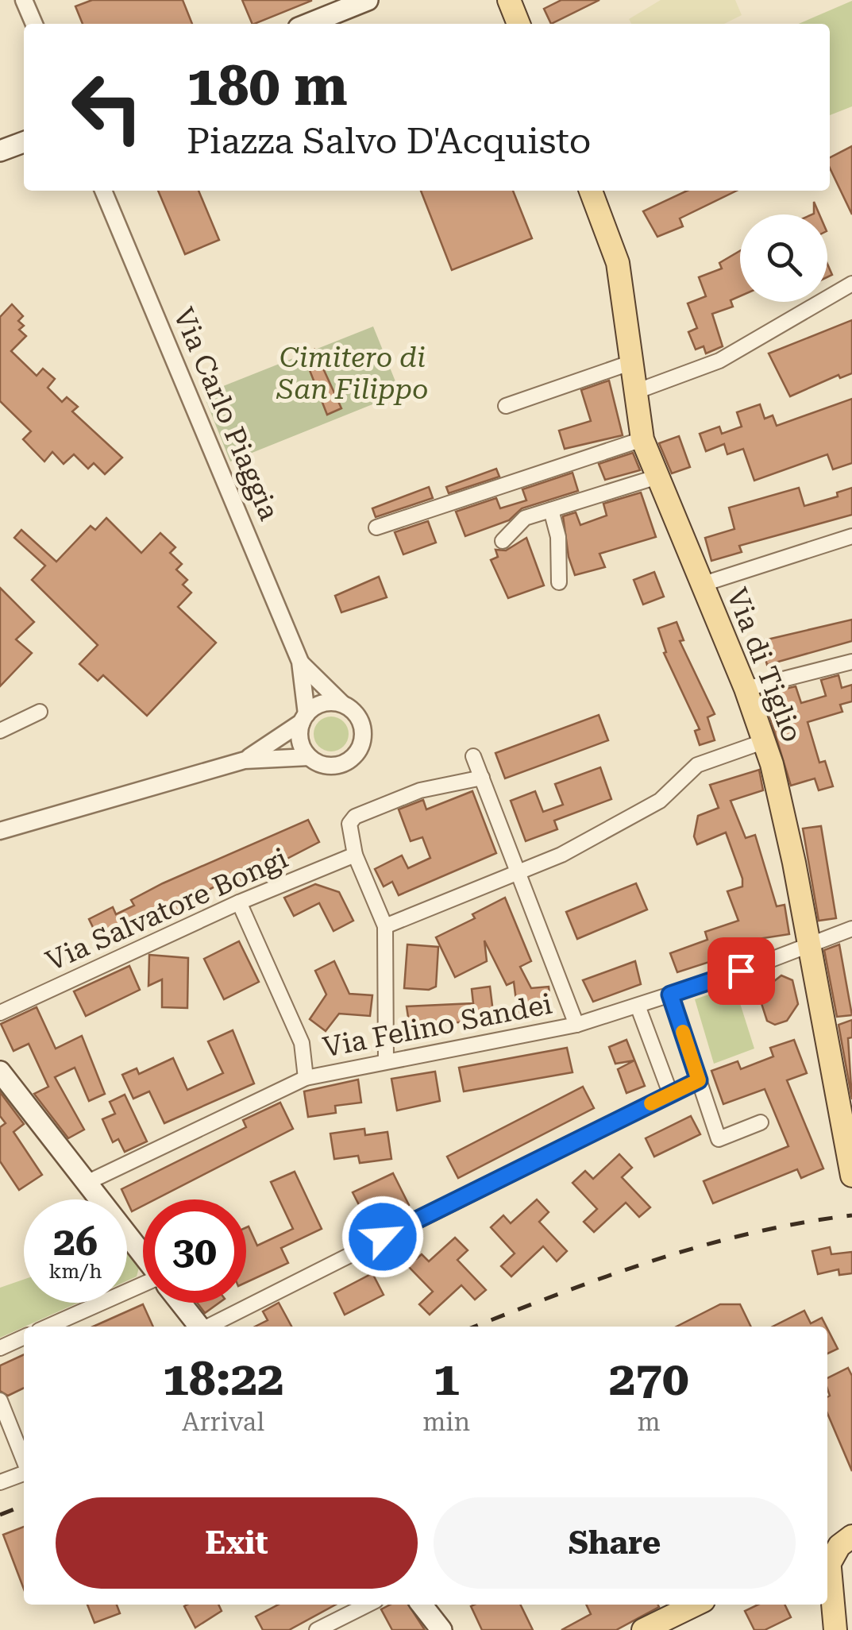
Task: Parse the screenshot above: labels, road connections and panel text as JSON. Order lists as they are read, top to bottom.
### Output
{
  "streets": {
    "main road": ["Via di Tiglio"],
    "street": ["Via Carlo Piaggia", "Via Salvatore Bongi", "Via Felino Sandei"]
  },
  "crossings": [
    ["Via di Tiglio", "Via Felino Sandei"]
  ],
  "parks": ["Cimitero di San Filippo"],
  "page": {
    "turn": ["180 m", "Piazza Salvo D'Acquisto"],
    "speed": "26 km/h",
    "limit": "30",
    "eta": [
      "18:22",
      "Arrival",
      "1",
      "min",
      "270",
      "m"
    ],
    "buttons": ["Exit", "Share"]
  }
}
